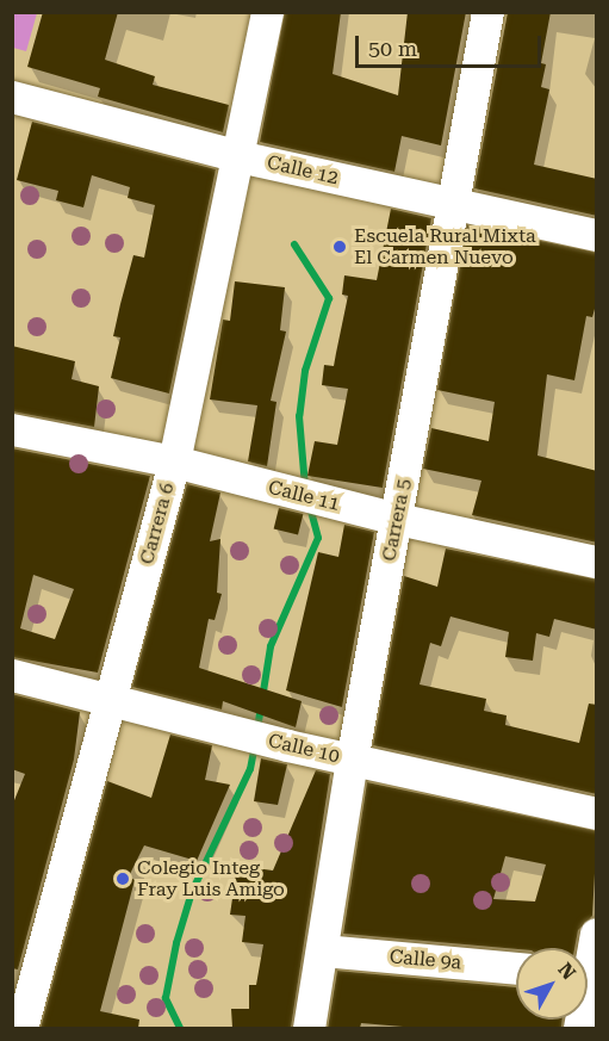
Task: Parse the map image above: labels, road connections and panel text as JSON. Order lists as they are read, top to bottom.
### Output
{
  "streets": {
    "street": [
      "Calle 12",
      "Calle 11",
      "Carrera 5",
      "Carrera 6",
      "Calle 10",
      "Calle 9a"
    ]
  },
  "crossings": [
    ["Calle 12", "Carrera 5"],
    ["Calle 12", "Carrera 6"],
    ["Calle 11", "Carrera 5"],
    ["Calle 11", "Carrera 6"],
    ["Carrera 5", "Calle 10"],
    ["Carrera 5", "Calle 9a"],
    ["Carrera 6", "Calle 10"]
  ],
  "places": ["Escuela Rural Mixta El Carmen Nuevo", "Colegio Integ Fray Luis Amigo"],
  "scale_bar": "50 m",
  "north": "top right"
}
